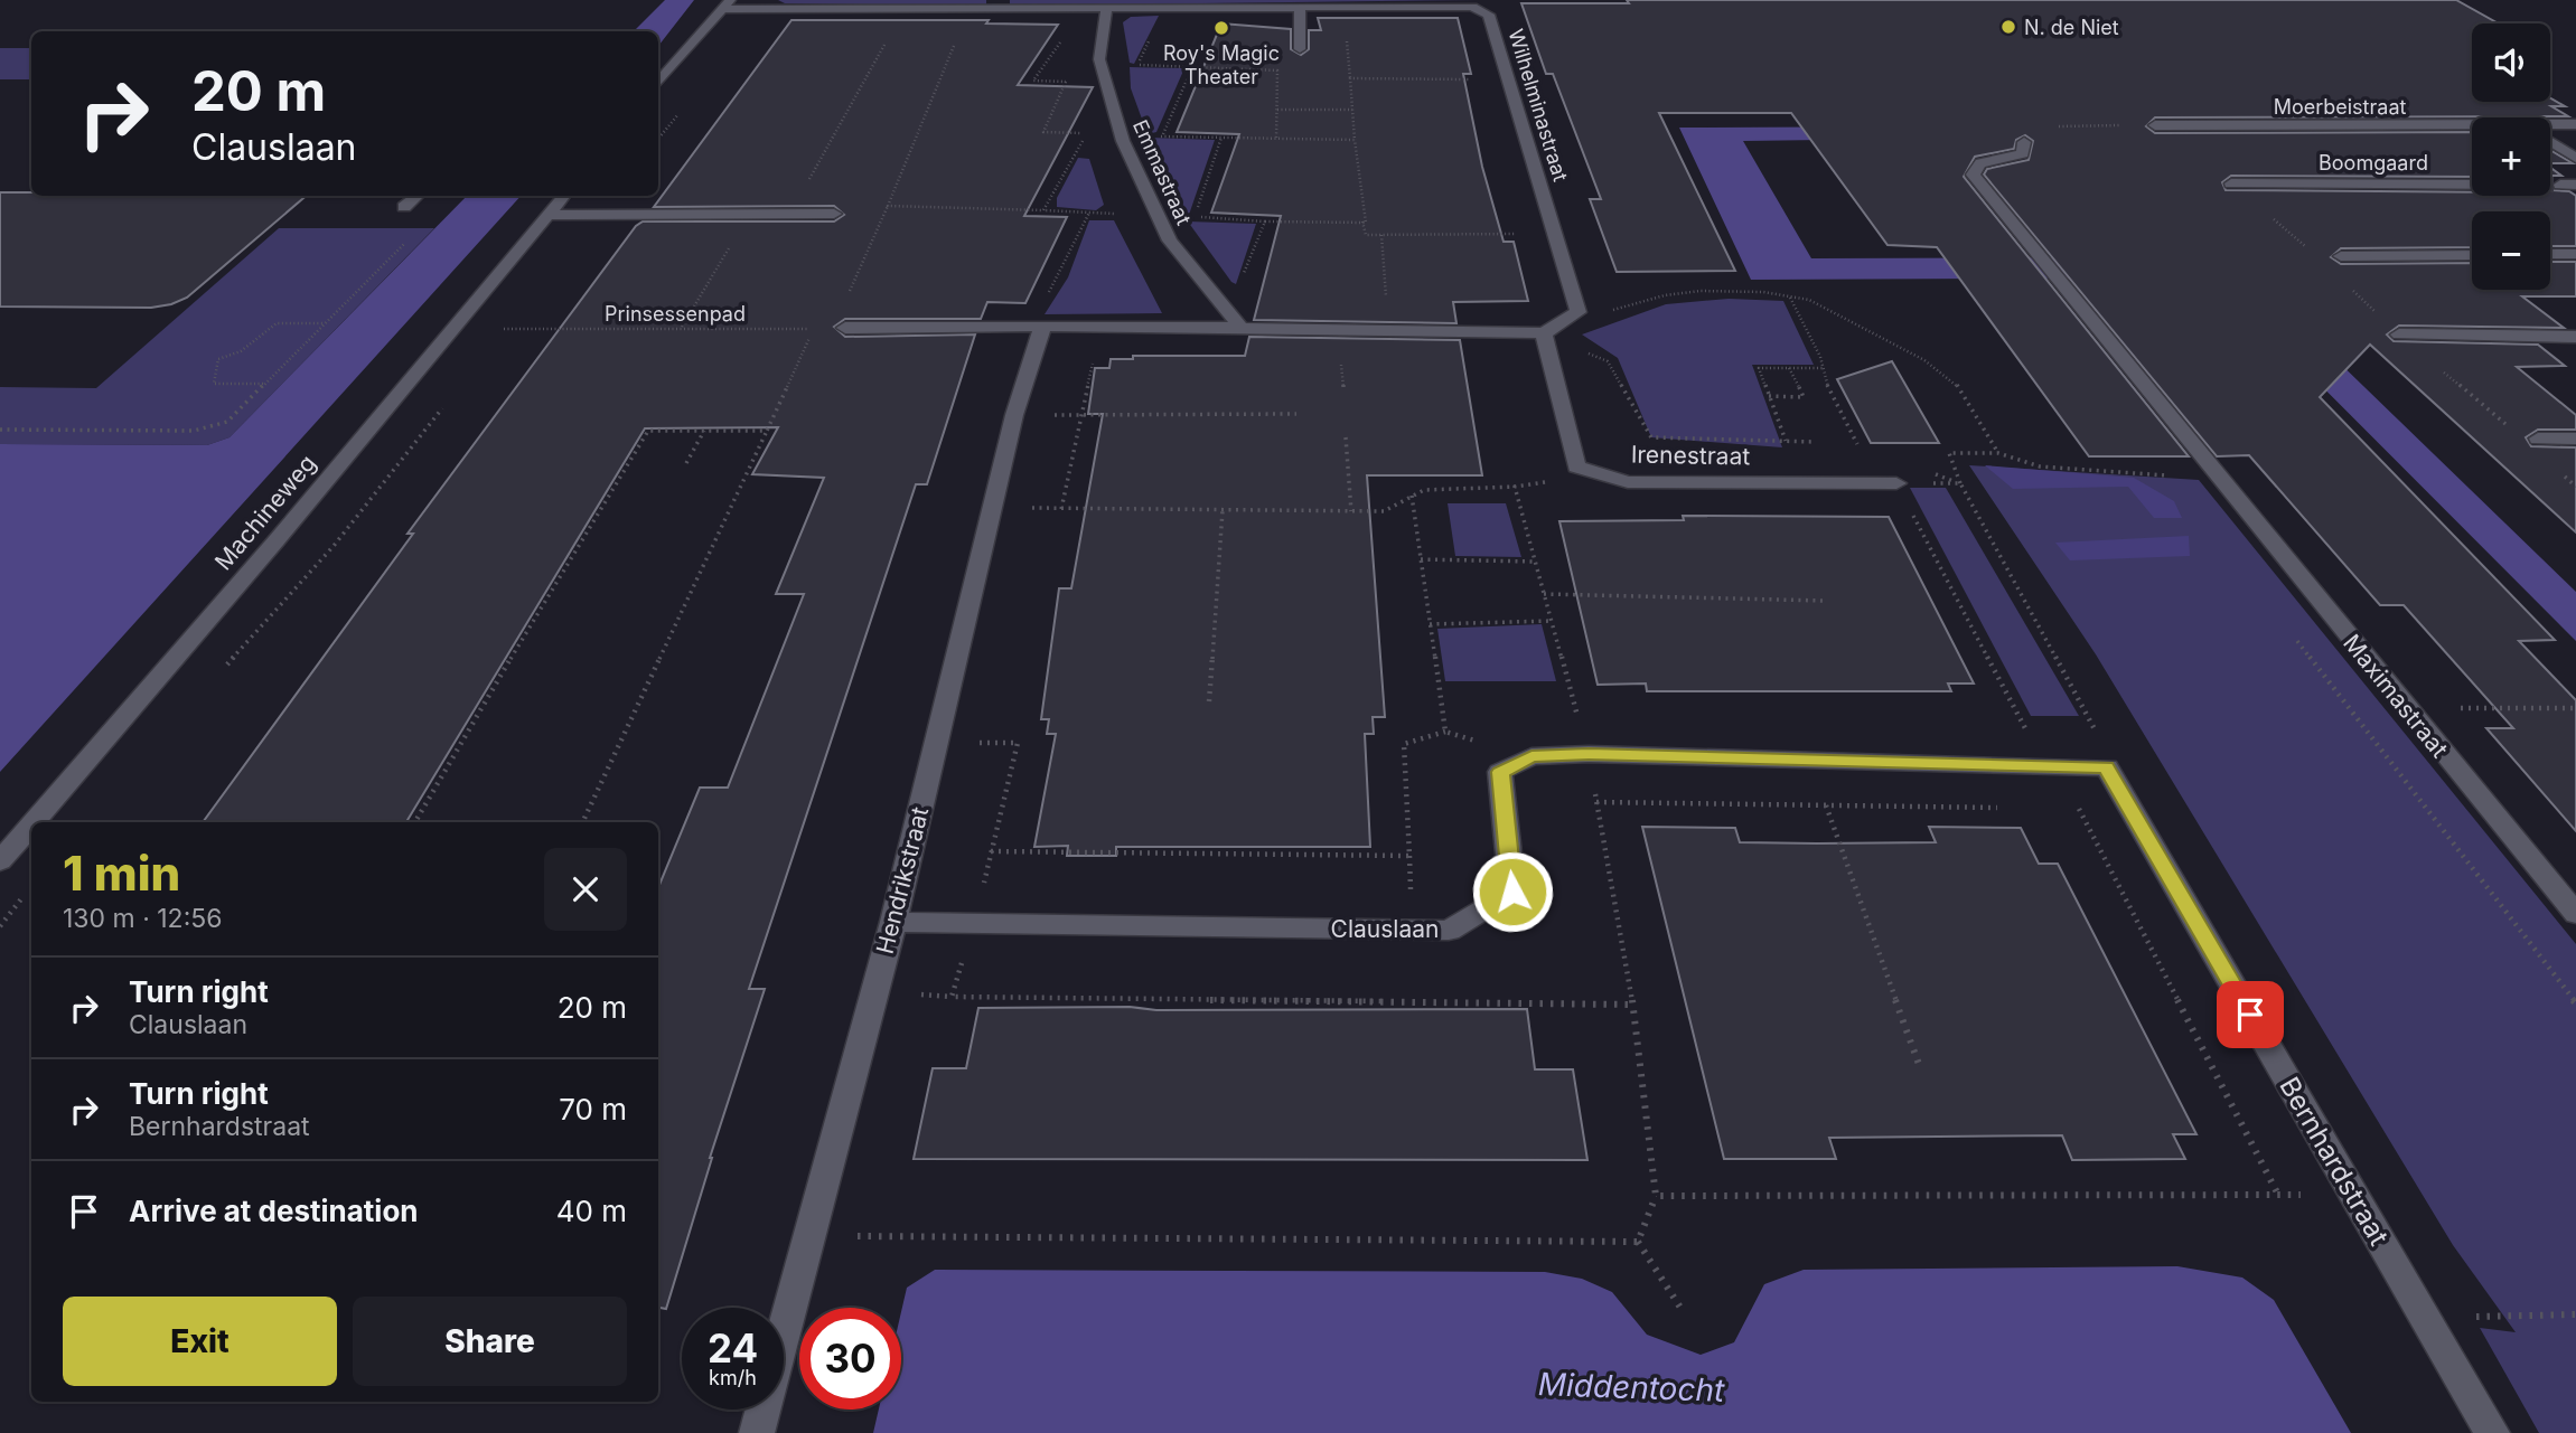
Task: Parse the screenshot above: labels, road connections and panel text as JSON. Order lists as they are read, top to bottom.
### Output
{
  "streets": {
    "street": [
      "Wilhelminastraat",
      "Moerbeistraat",
      "Boomgaard",
      "Emmastraat",
      "Irenestraat",
      "Machineweg",
      "Maximastraat",
      "Hendrikstraat",
      "Clauslaan",
      "Bernhardstraat"
    ],
    "path": ["Prinsessenpad"]
  },
  "crossings": [
    ["Wilhelminastraat", "Emmastraat"],
    ["Hendrikstraat", "Clauslaan"]
  ],
  "water": ["Middentocht"],
  "places": ["N. de Niet", "Roy's Magic Theater"],
  "page": {
    "map_buttons": ["+", "−"],
    "turn": ["20 m", "Clauslaan"],
    "heading": ["1 min", "130 m · 12:56"],
    "list": [
      {
        "name": "Turn right",
        "note": "Clauslaan",
        "value": "20 m"
      },
      {
        "name": "Turn right",
        "note": "Bernhardstraat",
        "value": "70 m"
      },
      {
        "name": "Arrive at destination",
        "value": "40 m"
      }
    ],
    "buttons": ["Exit", "Share"],
    "speed": "24 km/h",
    "limit": "30"
  }
}
